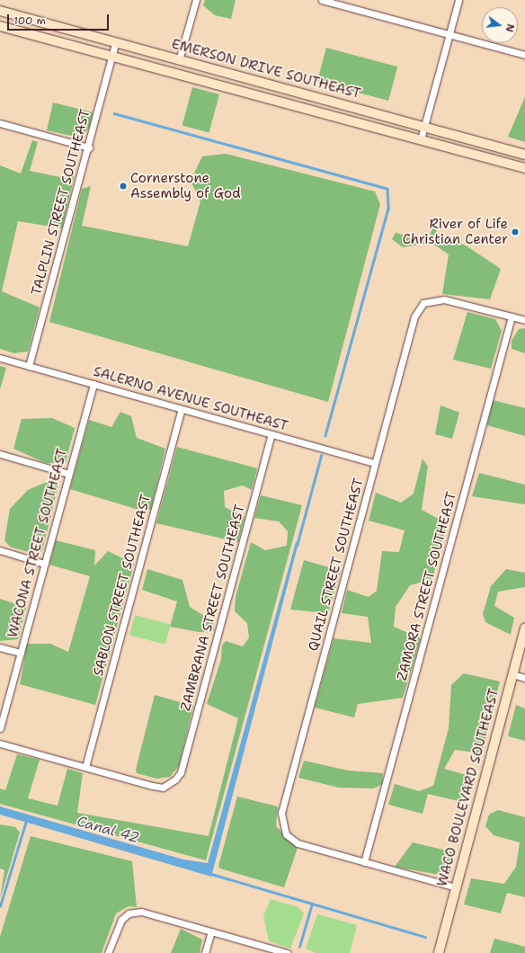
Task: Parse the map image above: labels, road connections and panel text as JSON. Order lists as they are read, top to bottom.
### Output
{
  "streets": {
    "street": [
      "EMERSON DRIVE SOUTHEAST",
      "TALPLIN STREET SOUTHEAST",
      "SALERNO AVENUE SOUTHEAST",
      "WACONA STREET SOUTHEAST",
      "QUAIL STREET SOUTHEAST",
      "SABLON STREET SOUTHEAST",
      "ZAMORA STREET SOUTHEAST",
      "ZAMBRANA STREET SOUTHEAST",
      "WACO BOULEVARD SOUTHEAST"
    ]
  },
  "crossings": [
    ["EMERSON DRIVE SOUTHEAST", "TALPLIN STREET SOUTHEAST"],
    ["TALPLIN STREET SOUTHEAST", "SALERNO AVENUE SOUTHEAST"],
    ["SALERNO AVENUE SOUTHEAST", "WACONA STREET SOUTHEAST"],
    ["SALERNO AVENUE SOUTHEAST", "QUAIL STREET SOUTHEAST"],
    ["SALERNO AVENUE SOUTHEAST", "SABLON STREET SOUTHEAST"],
    ["SALERNO AVENUE SOUTHEAST", "ZAMBRANA STREET SOUTHEAST"],
    ["QUAIL STREET SOUTHEAST", "ZAMORA STREET SOUTHEAST"],
    ["SABLON STREET SOUTHEAST", "ZAMBRANA STREET SOUTHEAST"]
  ],
  "water": ["Canal 42"],
  "places": ["Cornerstone Assembly of God", "River of Life Christian Center"],
  "scale_bar": "100 m",
  "north": "right"
}
